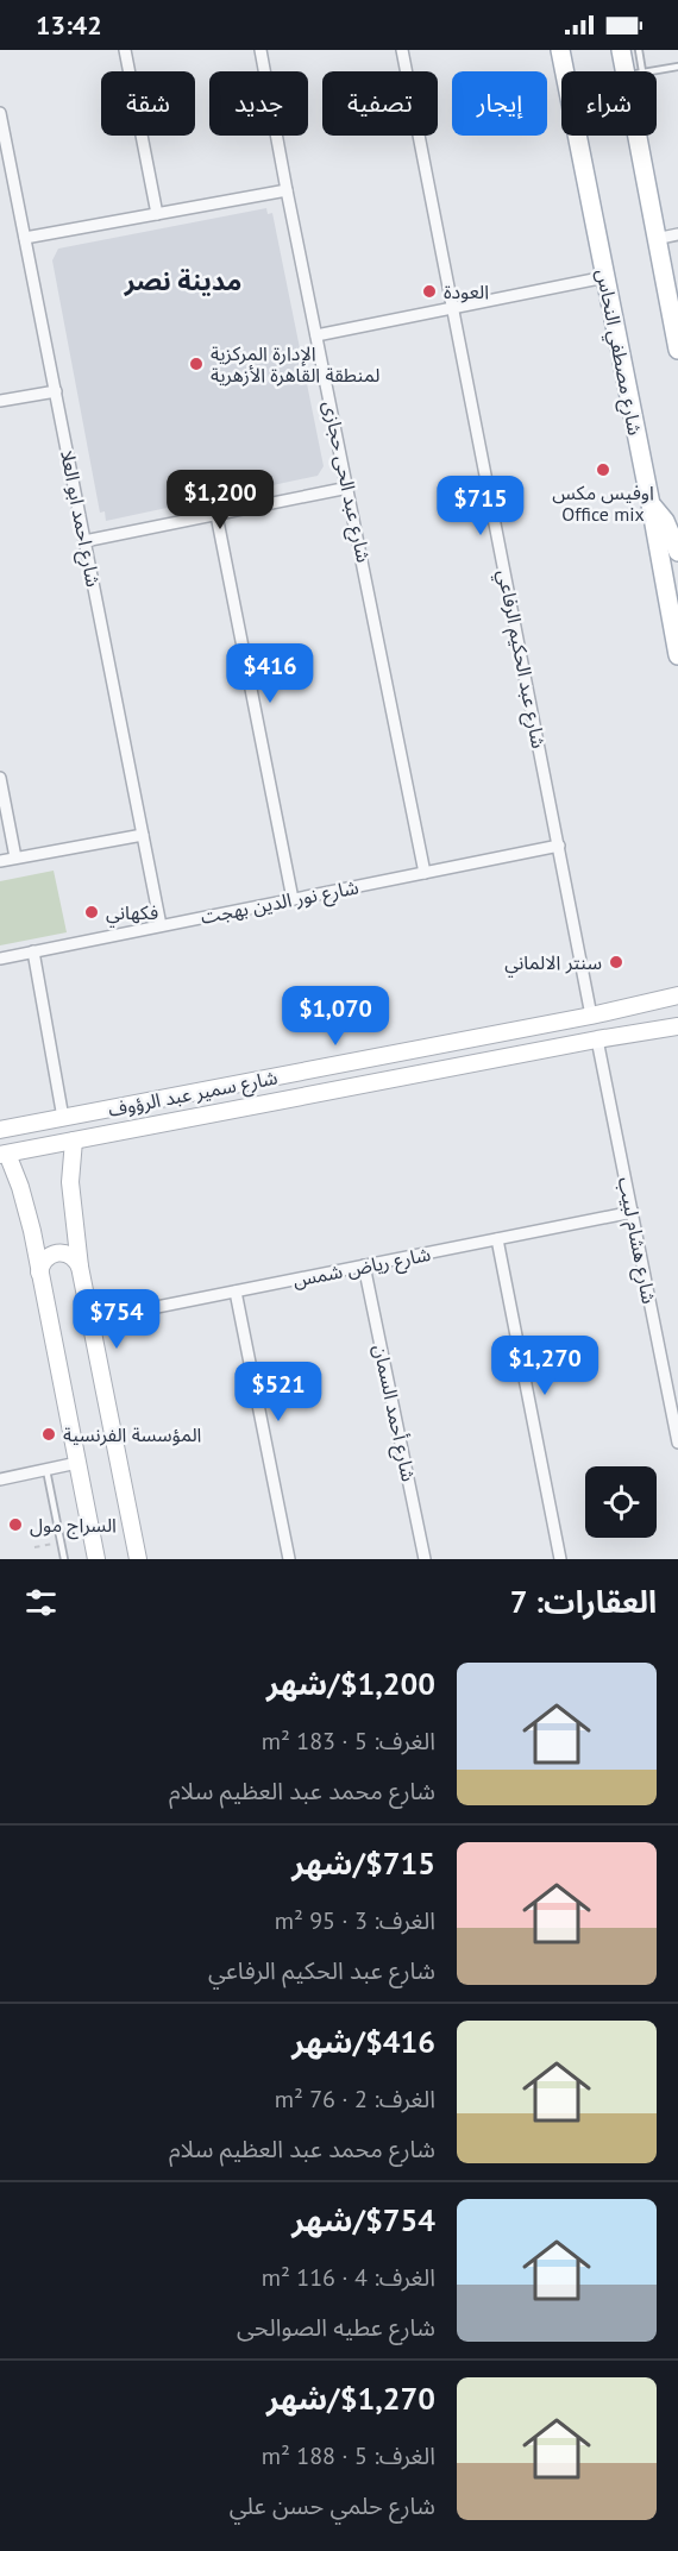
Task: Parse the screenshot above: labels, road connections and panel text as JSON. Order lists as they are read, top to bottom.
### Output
{
  "streets": {
    "main road": ["شارع مصطفي النحاس"],
    "street": [
      "شارع عبد الحى حجازى",
      "شارع احمد ابو العلا",
      "شارع عبد الحكيم الرفاعي",
      "شارع نور الدين بهجت",
      "شارع سمير عبد الرؤوف",
      "شارع هشام لبيب",
      "شارع رياض شمس",
      "شارع أحمد السمان"
    ]
  },
  "crossings": [
    ["شارع عبد الحى حجازى", "شارع نور الدين بهجت"],
    ["شارع احمد ابو العلا", "شارع نور الدين بهجت"],
    ["شارع عبد الحكيم الرفاعي", "شارع نور الدين بهجت"],
    ["شارع عبد الحكيم الرفاعي", "شارع سمير عبد الرؤوف"],
    ["شارع سمير عبد الرؤوف", "شارع هشام لبيب"],
    ["شارع هشام لبيب", "شارع رياض شمس"],
    ["شارع رياض شمس", "شارع أحمد السمان"]
  ],
  "districts": ["مدينة نصر"],
  "places": [
    "العودة",
    "الإدارة المركزية لمنطقة القاهرة الأزهرية",
    "اوفيس مكس Office mix",
    "فكهاني",
    "سنتر الالماني",
    "المؤسسة الفرنسية",
    "السراج مول"
  ],
  "page": {
    "status": "13:42",
    "chip": [
      "شراء",
      "إيجار",
      "تصفية",
      "جديد",
      "شقة"
    ],
    "price": [
      "$1,200",
      "$715",
      "$416",
      "$1,070",
      "$754",
      "$1,270",
      "$521"
    ],
    "heading": "العقارات: 7",
    "list": [
      {
        "name": "$1,200/شهر",
        "note": "الغرف: 5 · 183 m² · شارع محمد عبد العظيم سلام"
      },
      {
        "name": "$715/شهر",
        "note": "الغرف: 3 · 95 m² · شارع عبد الحكيم الرفاعي"
      },
      {
        "name": "$416/شهر",
        "note": "الغرف: 2 · 76 m² · شارع محمد عبد العظيم سلام"
      },
      {
        "name": "$754/شهر",
        "note": "الغرف: 4 · 116 m² · شارع عطيه الصوالحى"
      },
      {
        "name": "$1,270/شهر",
        "note": "الغرف: 5 · 188 m² · شارع حلمي حسن علي"
      }
    ]
  }
}
